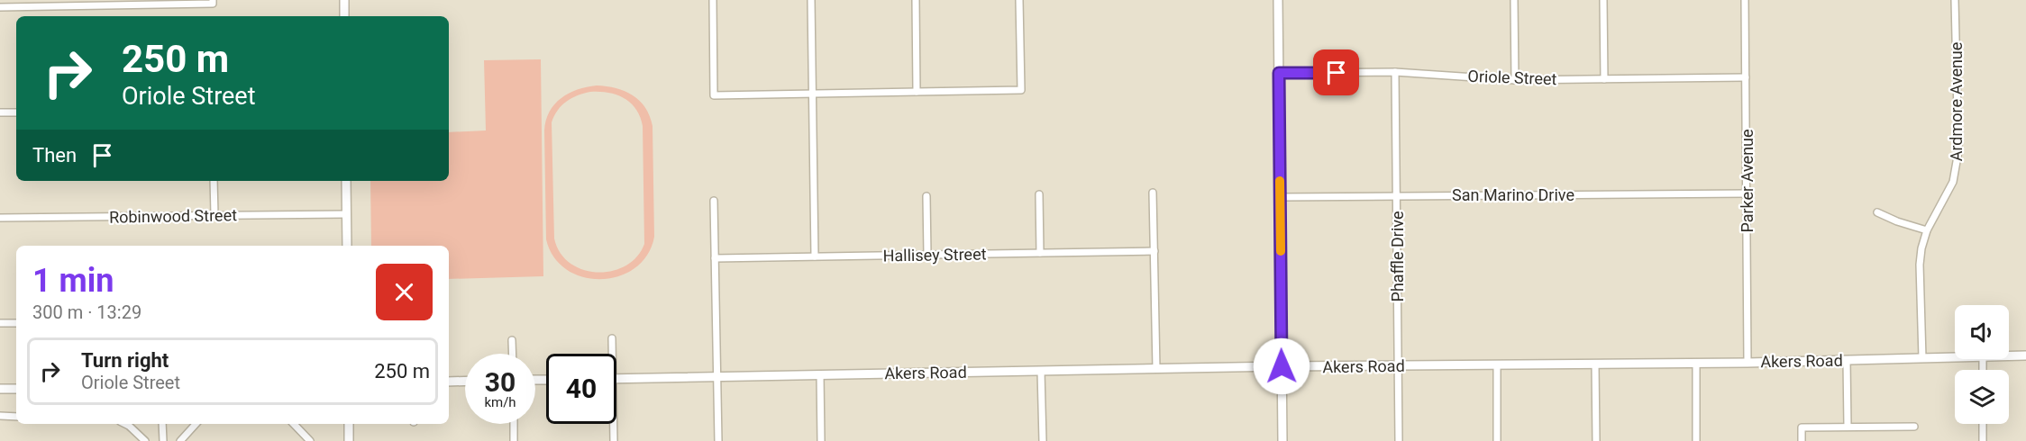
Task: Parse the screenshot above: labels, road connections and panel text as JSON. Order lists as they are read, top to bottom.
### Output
{
  "streets": {
    "street": [
      "Oriole Street",
      "Ardmore Avenue",
      "Parker Avenue",
      "San Marino Drive",
      "Robinwood Street",
      "Hallisey Street",
      "Phaffle Drive",
      "Akers Road"
    ]
  },
  "crossings": [
    ["Oriole Street", "Parker Avenue"],
    ["Oriole Street", "Phaffle Drive"],
    ["Ardmore Avenue", "Akers Road"],
    ["Parker Avenue", "San Marino Drive"],
    ["Parker Avenue", "Akers Road"],
    ["San Marino Drive", "Phaffle Drive"],
    ["Phaffle Drive", "Akers Road"]
  ],
  "page": {
    "turn": ["250 m", "Oriole Street"],
    "then": "Then",
    "heading": ["1 min", "300 m · 13:29"],
    "list": [
      {
        "name": "Turn right",
        "note": "Oriole Street",
        "value": "250 m"
      }
    ],
    "speed": "30 km/h",
    "limit": "40"
  }
}
